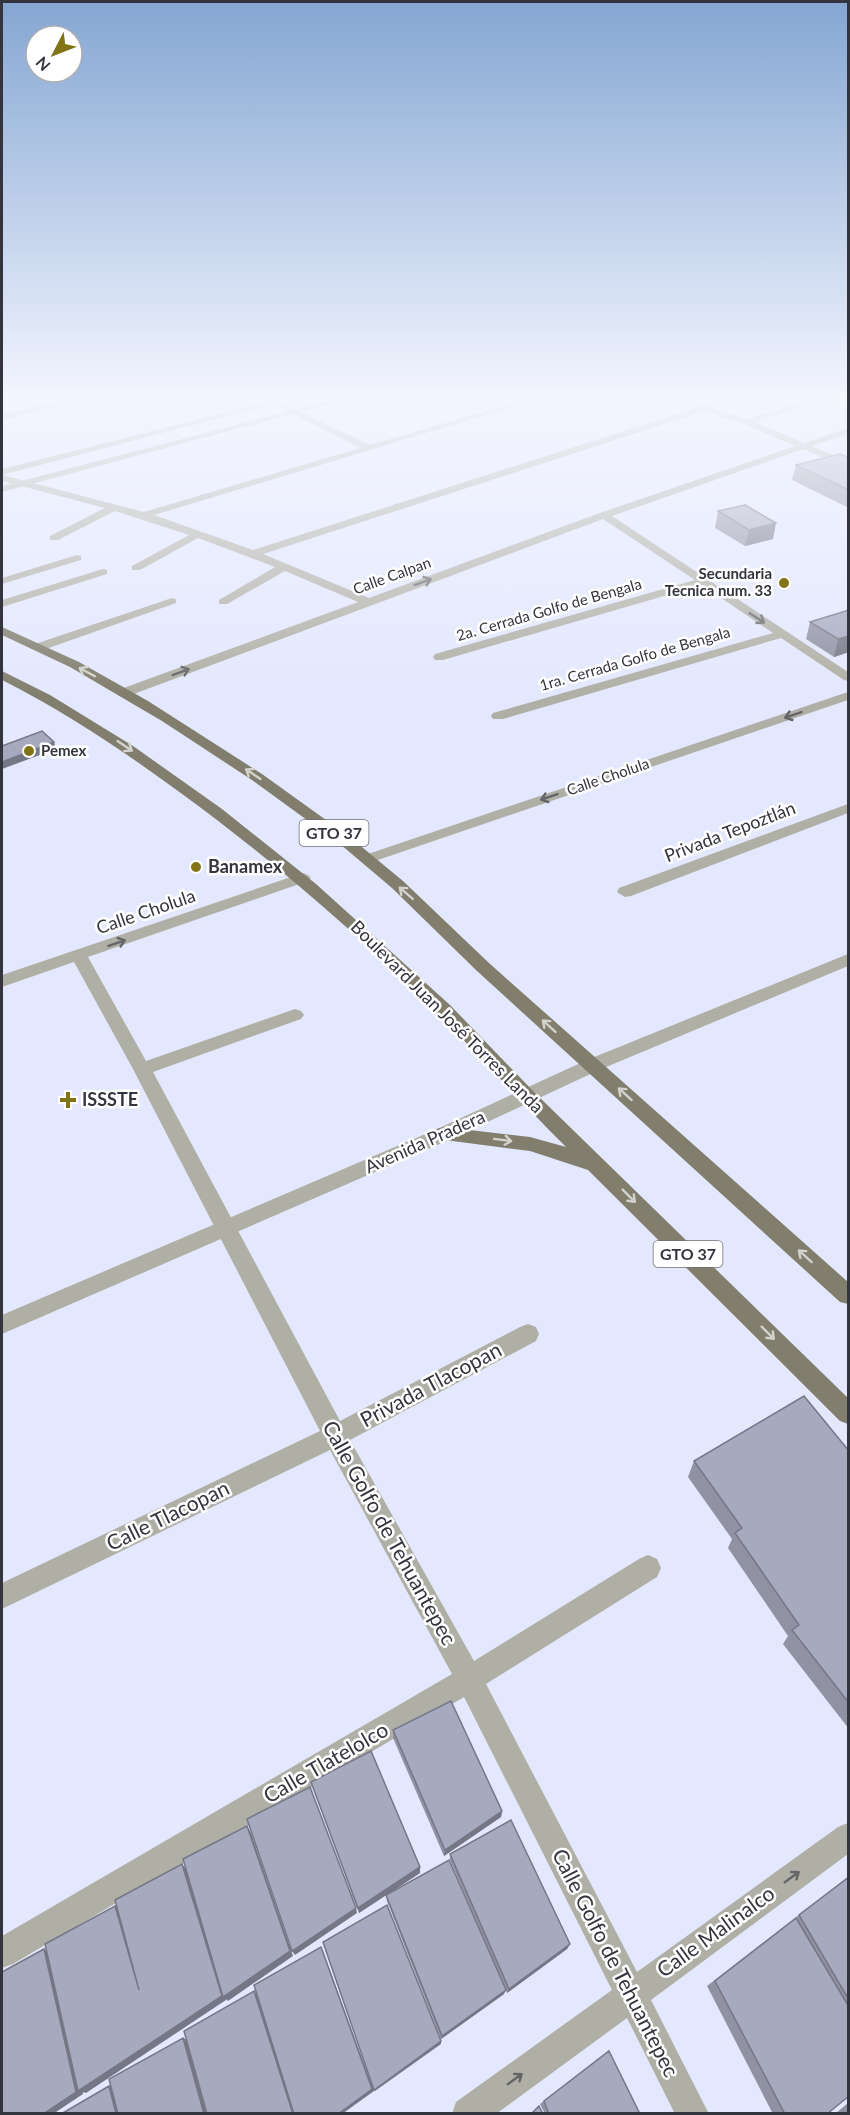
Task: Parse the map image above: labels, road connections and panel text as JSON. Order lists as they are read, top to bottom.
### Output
{
  "streets": {
    "main road": ["GTO 37", "Boulevard Juan José Torres Landa"],
    "street": [
      "Calle Calpan",
      "2a. Cerrada Golfo de Bengala",
      "1ra. Cerrada Golfo de Bengala",
      "Calle Cholula",
      "Privada Tepoztlán",
      "Avenida Pradera",
      "Privada Tlacopan",
      "Calle Tlacopan",
      "Calle Golfo de Tehuantepec",
      "Calle Tlatelolco",
      "Calle Malinalco"
    ]
  },
  "crossings": [
    ["Calle Calpan", "GTO 37"],
    ["Calle Cholula", "GTO 37"],
    ["Calle Cholula", "Boulevard Juan José Torres Landa"],
    ["Calle Cholula", "Calle Golfo de Tehuantepec"],
    ["GTO 37", "Avenida Pradera"],
    ["Boulevard Juan José Torres Landa", "Avenida Pradera"],
    ["Avenida Pradera", "Calle Golfo de Tehuantepec"],
    ["Privada Tlacopan", "Calle Tlacopan"],
    ["Privada Tlacopan", "Calle Golfo de Tehuantepec"],
    ["Calle Tlacopan", "Calle Golfo de Tehuantepec"],
    ["Calle Golfo de Tehuantepec", "Calle Tlatelolco"],
    ["Calle Golfo de Tehuantepec", "Calle Malinalco"]
  ],
  "one_way": ["Calle Malinalco"],
  "places": {
    "other": ["Secundaria Tecnica num. 33", "Pemex", "Banamex"],
    "health": ["ISSSTE"]
  },
  "north": "bottom left"
}
